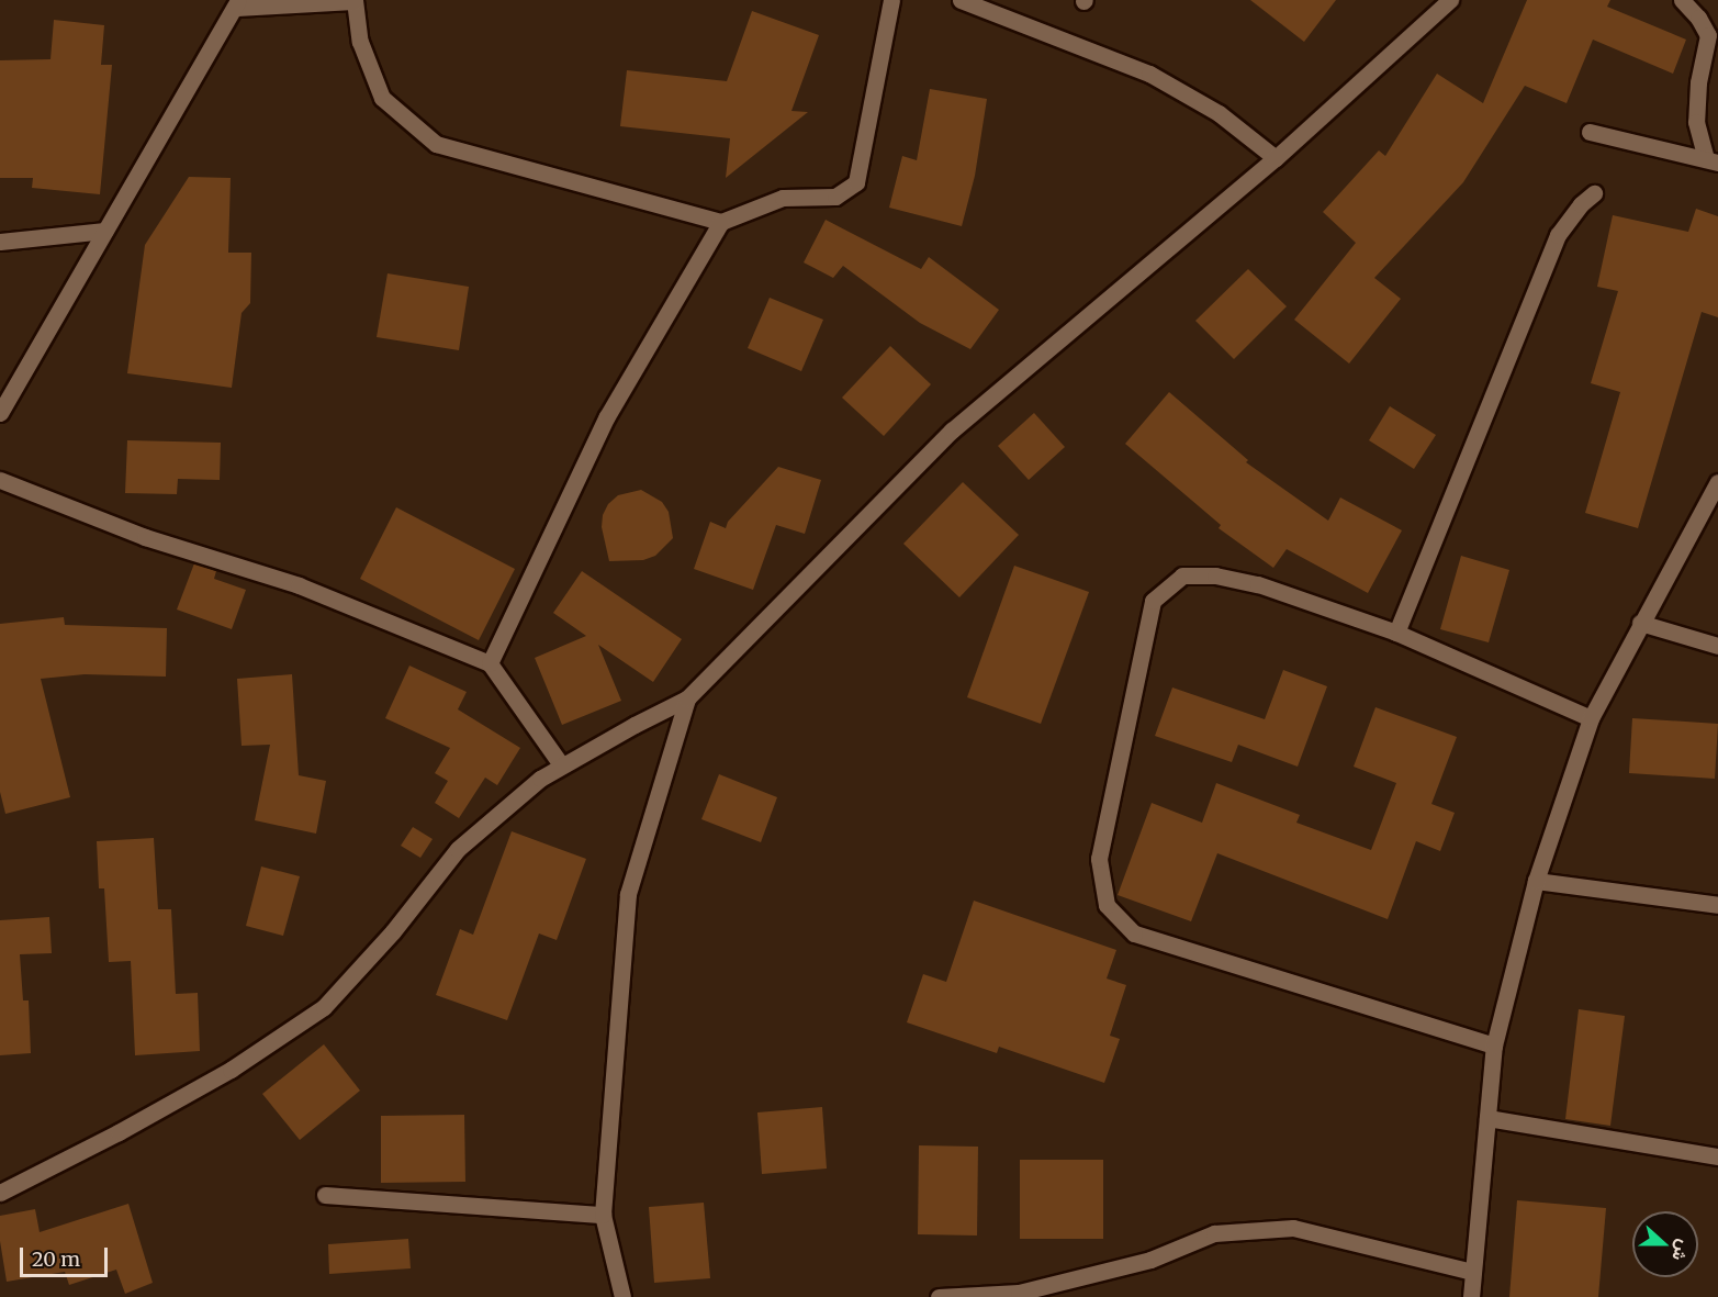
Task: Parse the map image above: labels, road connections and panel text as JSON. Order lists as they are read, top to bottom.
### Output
{
  "scale_bar": "20 m",
  "north": "right"
}
